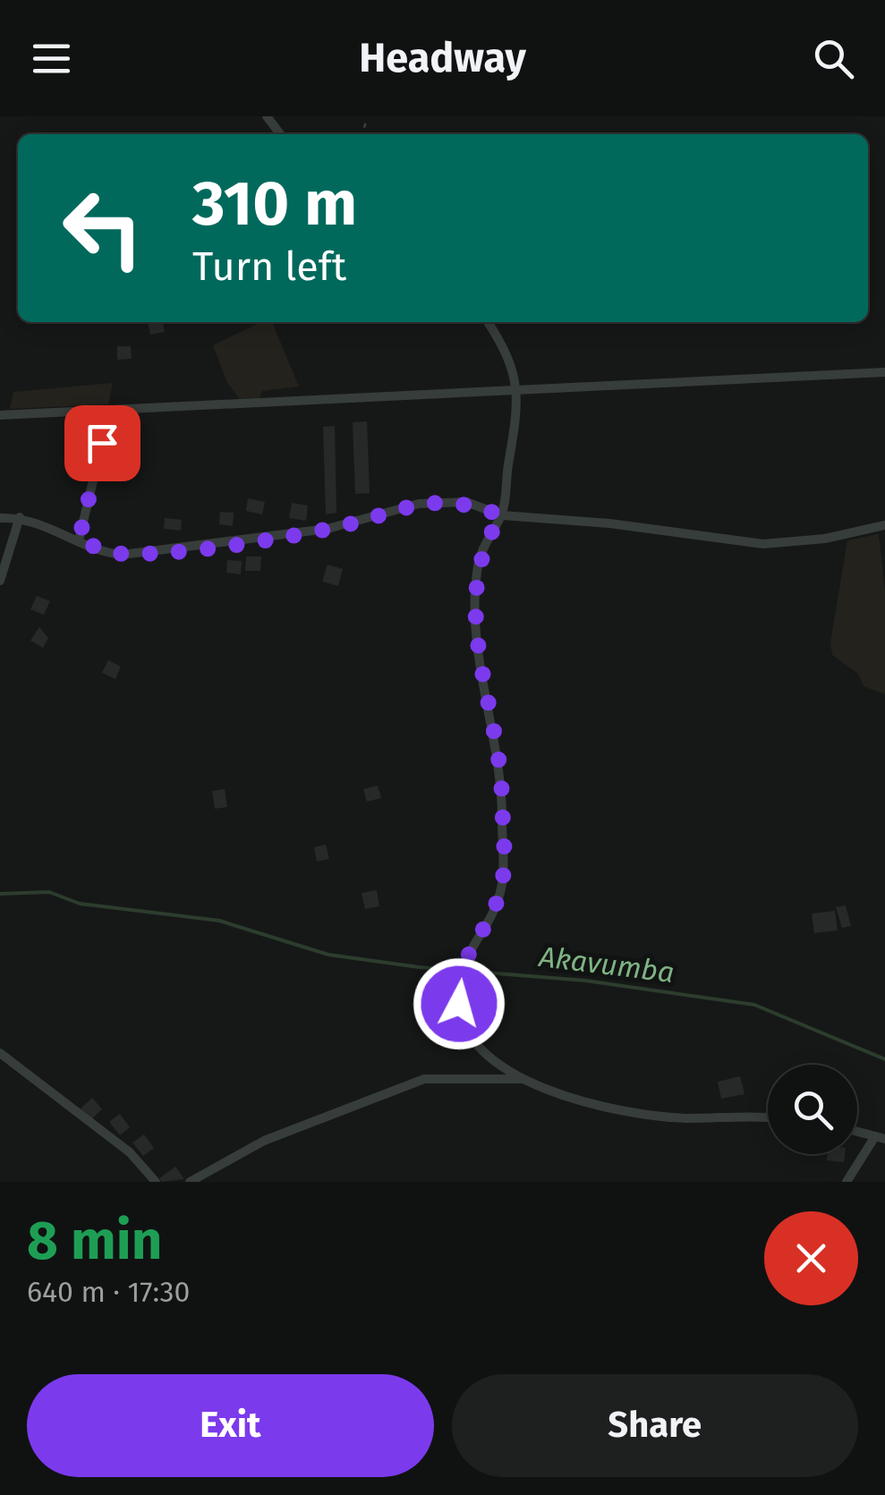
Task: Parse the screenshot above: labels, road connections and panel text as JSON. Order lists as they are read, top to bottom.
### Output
{
  "water": ["Akavumba"],
  "page": {
    "header": "Headway",
    "turn": ["310 m", "Turn left"],
    "heading": ["8 min", "640 m · 17:30"],
    "buttons": ["Exit", "Share"]
  }
}
